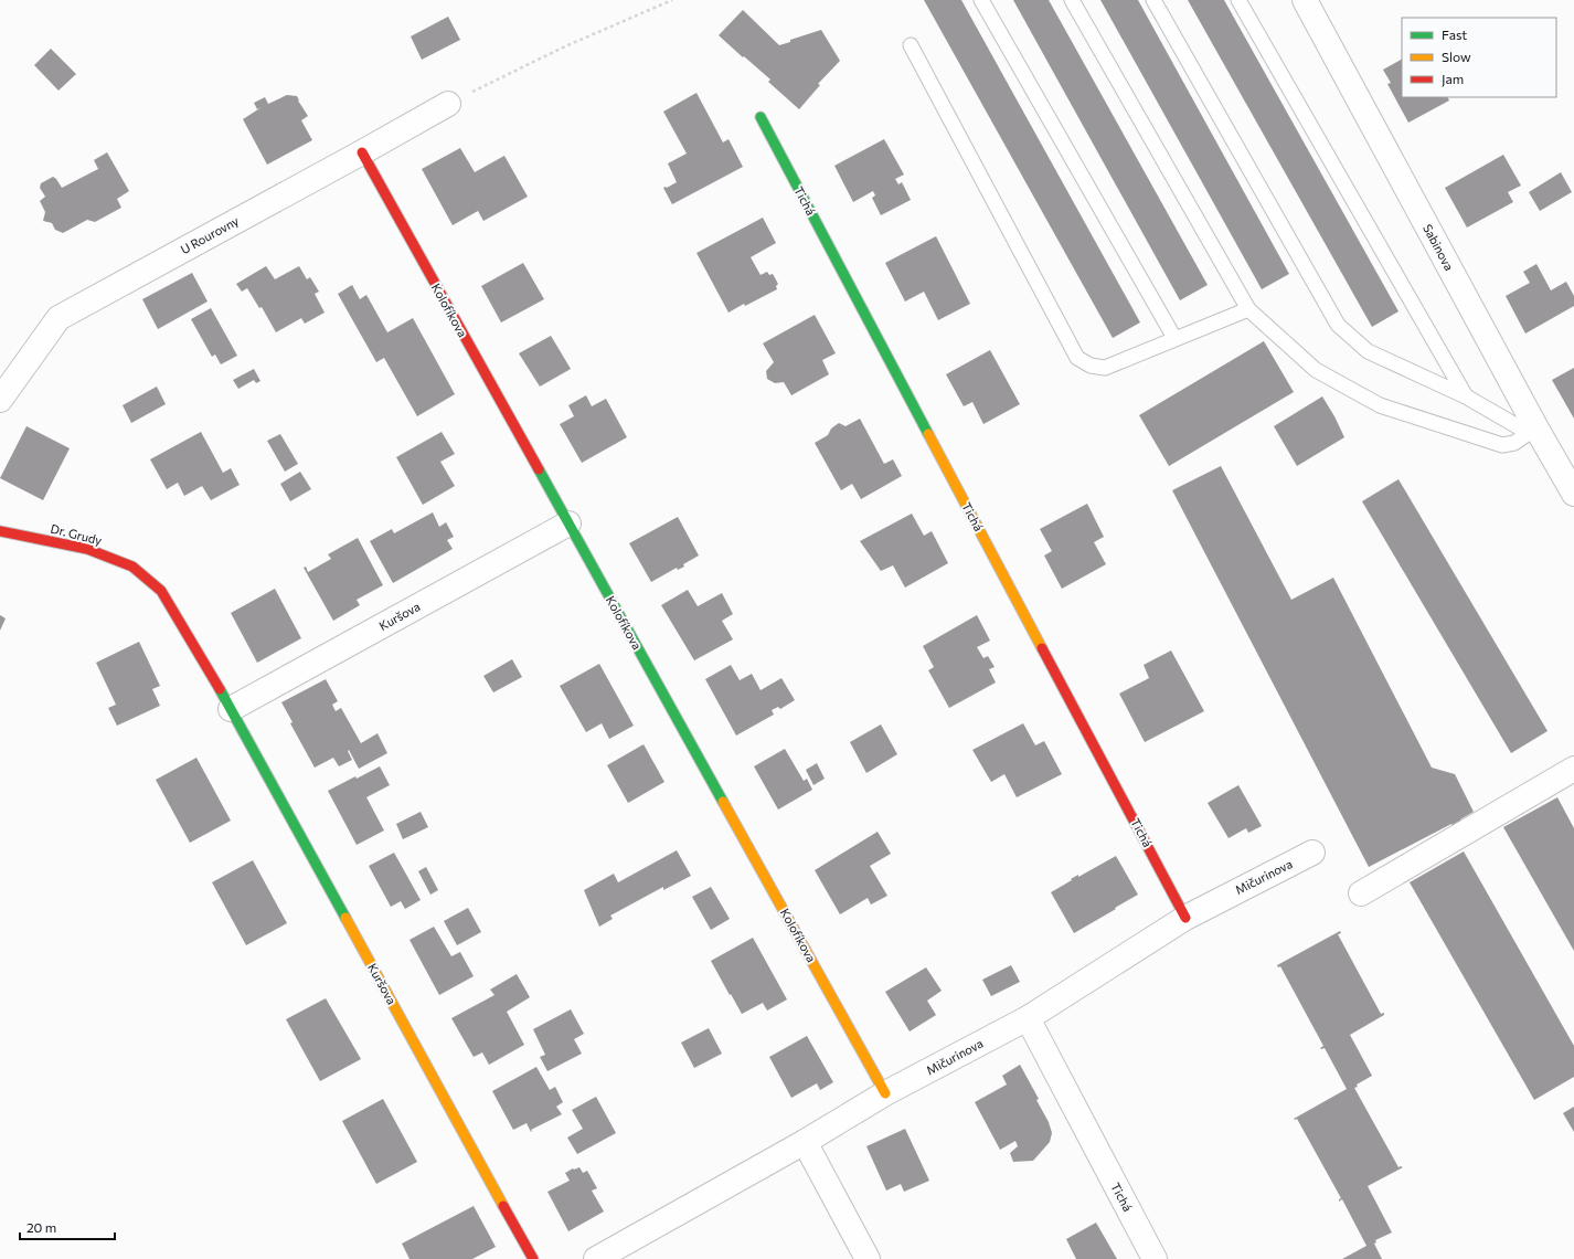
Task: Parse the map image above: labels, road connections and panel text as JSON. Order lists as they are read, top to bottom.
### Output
{
  "streets": {
    "street": [
      "Tichá",
      "U Rourovny",
      "Sabinova",
      "Kolofíkova",
      "Dr. Grudy",
      "Kuršova",
      "Mičurinova"
    ]
  },
  "crossings": [
    ["Tichá", "Mičurinova"],
    ["U Rourovny", "Kolofíkova"],
    ["Kolofíkova", "Kuršova"],
    ["Kolofíkova", "Mičurinova"],
    ["Dr. Grudy", "Kuršova"]
  ],
  "legend": ["Fast", "Slow", "Jam"],
  "scale_bar": "20 m"
}
